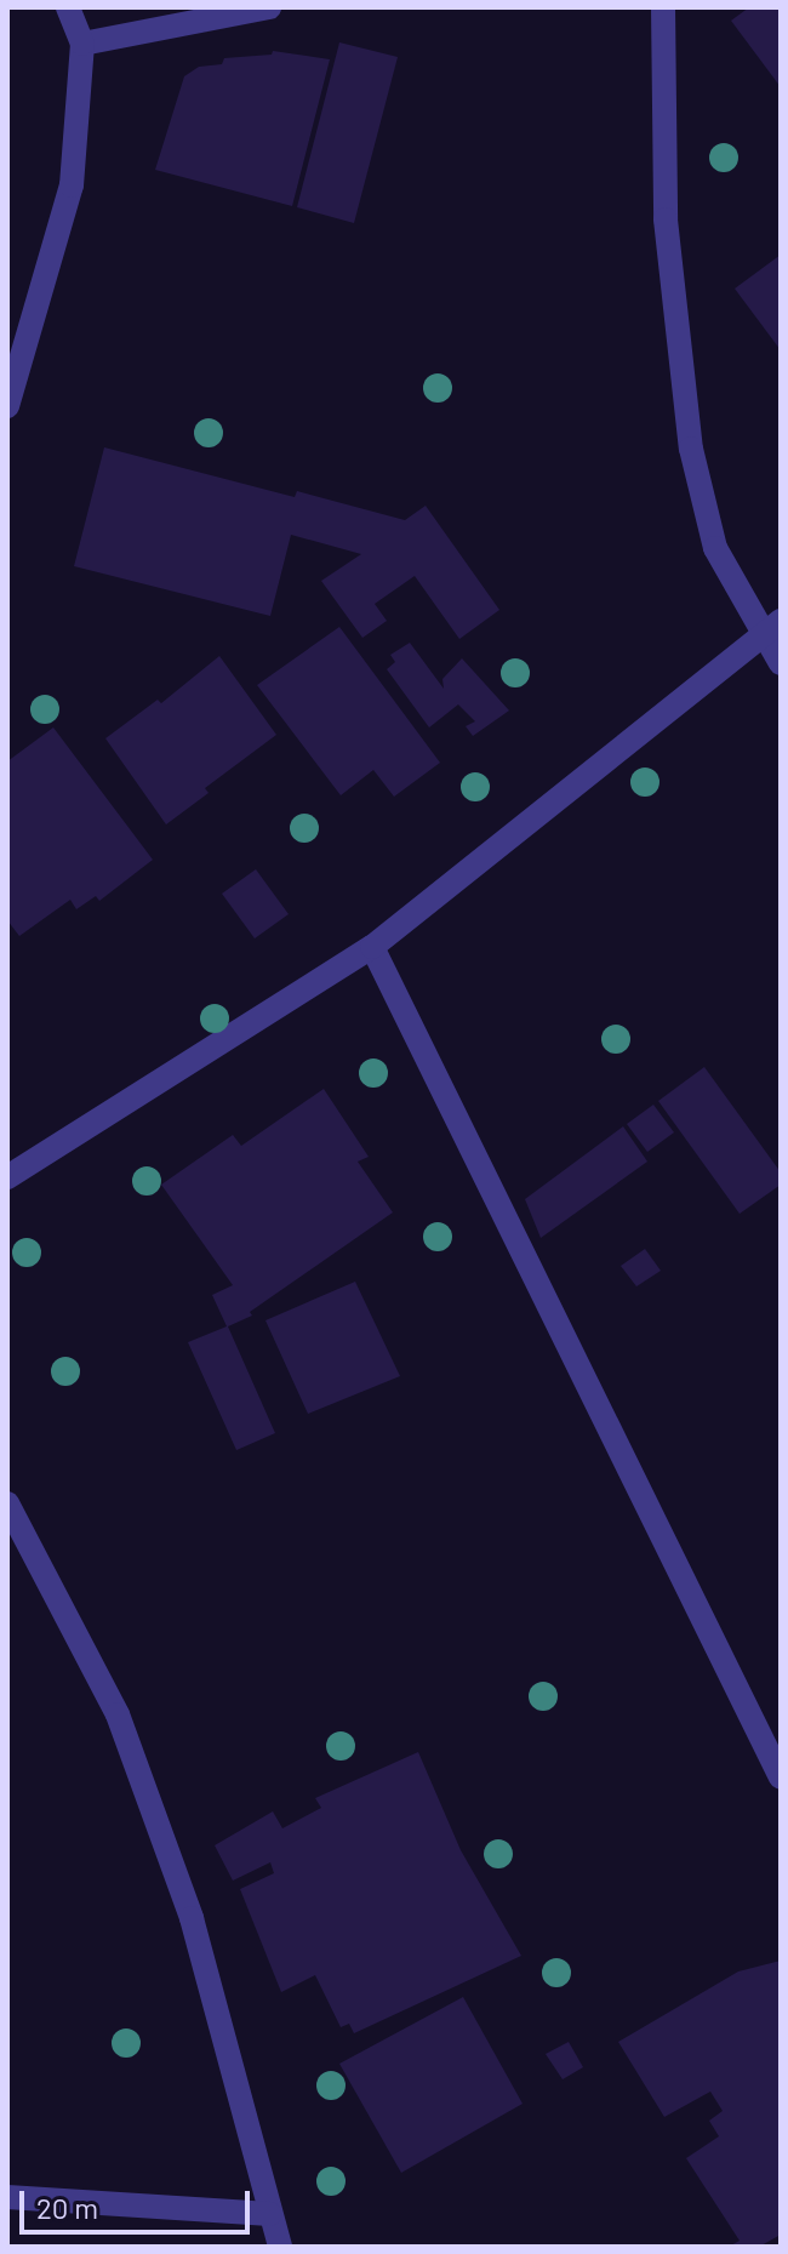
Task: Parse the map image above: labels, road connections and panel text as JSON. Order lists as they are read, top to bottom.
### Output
{
  "scale_bar": "20 m"
}
